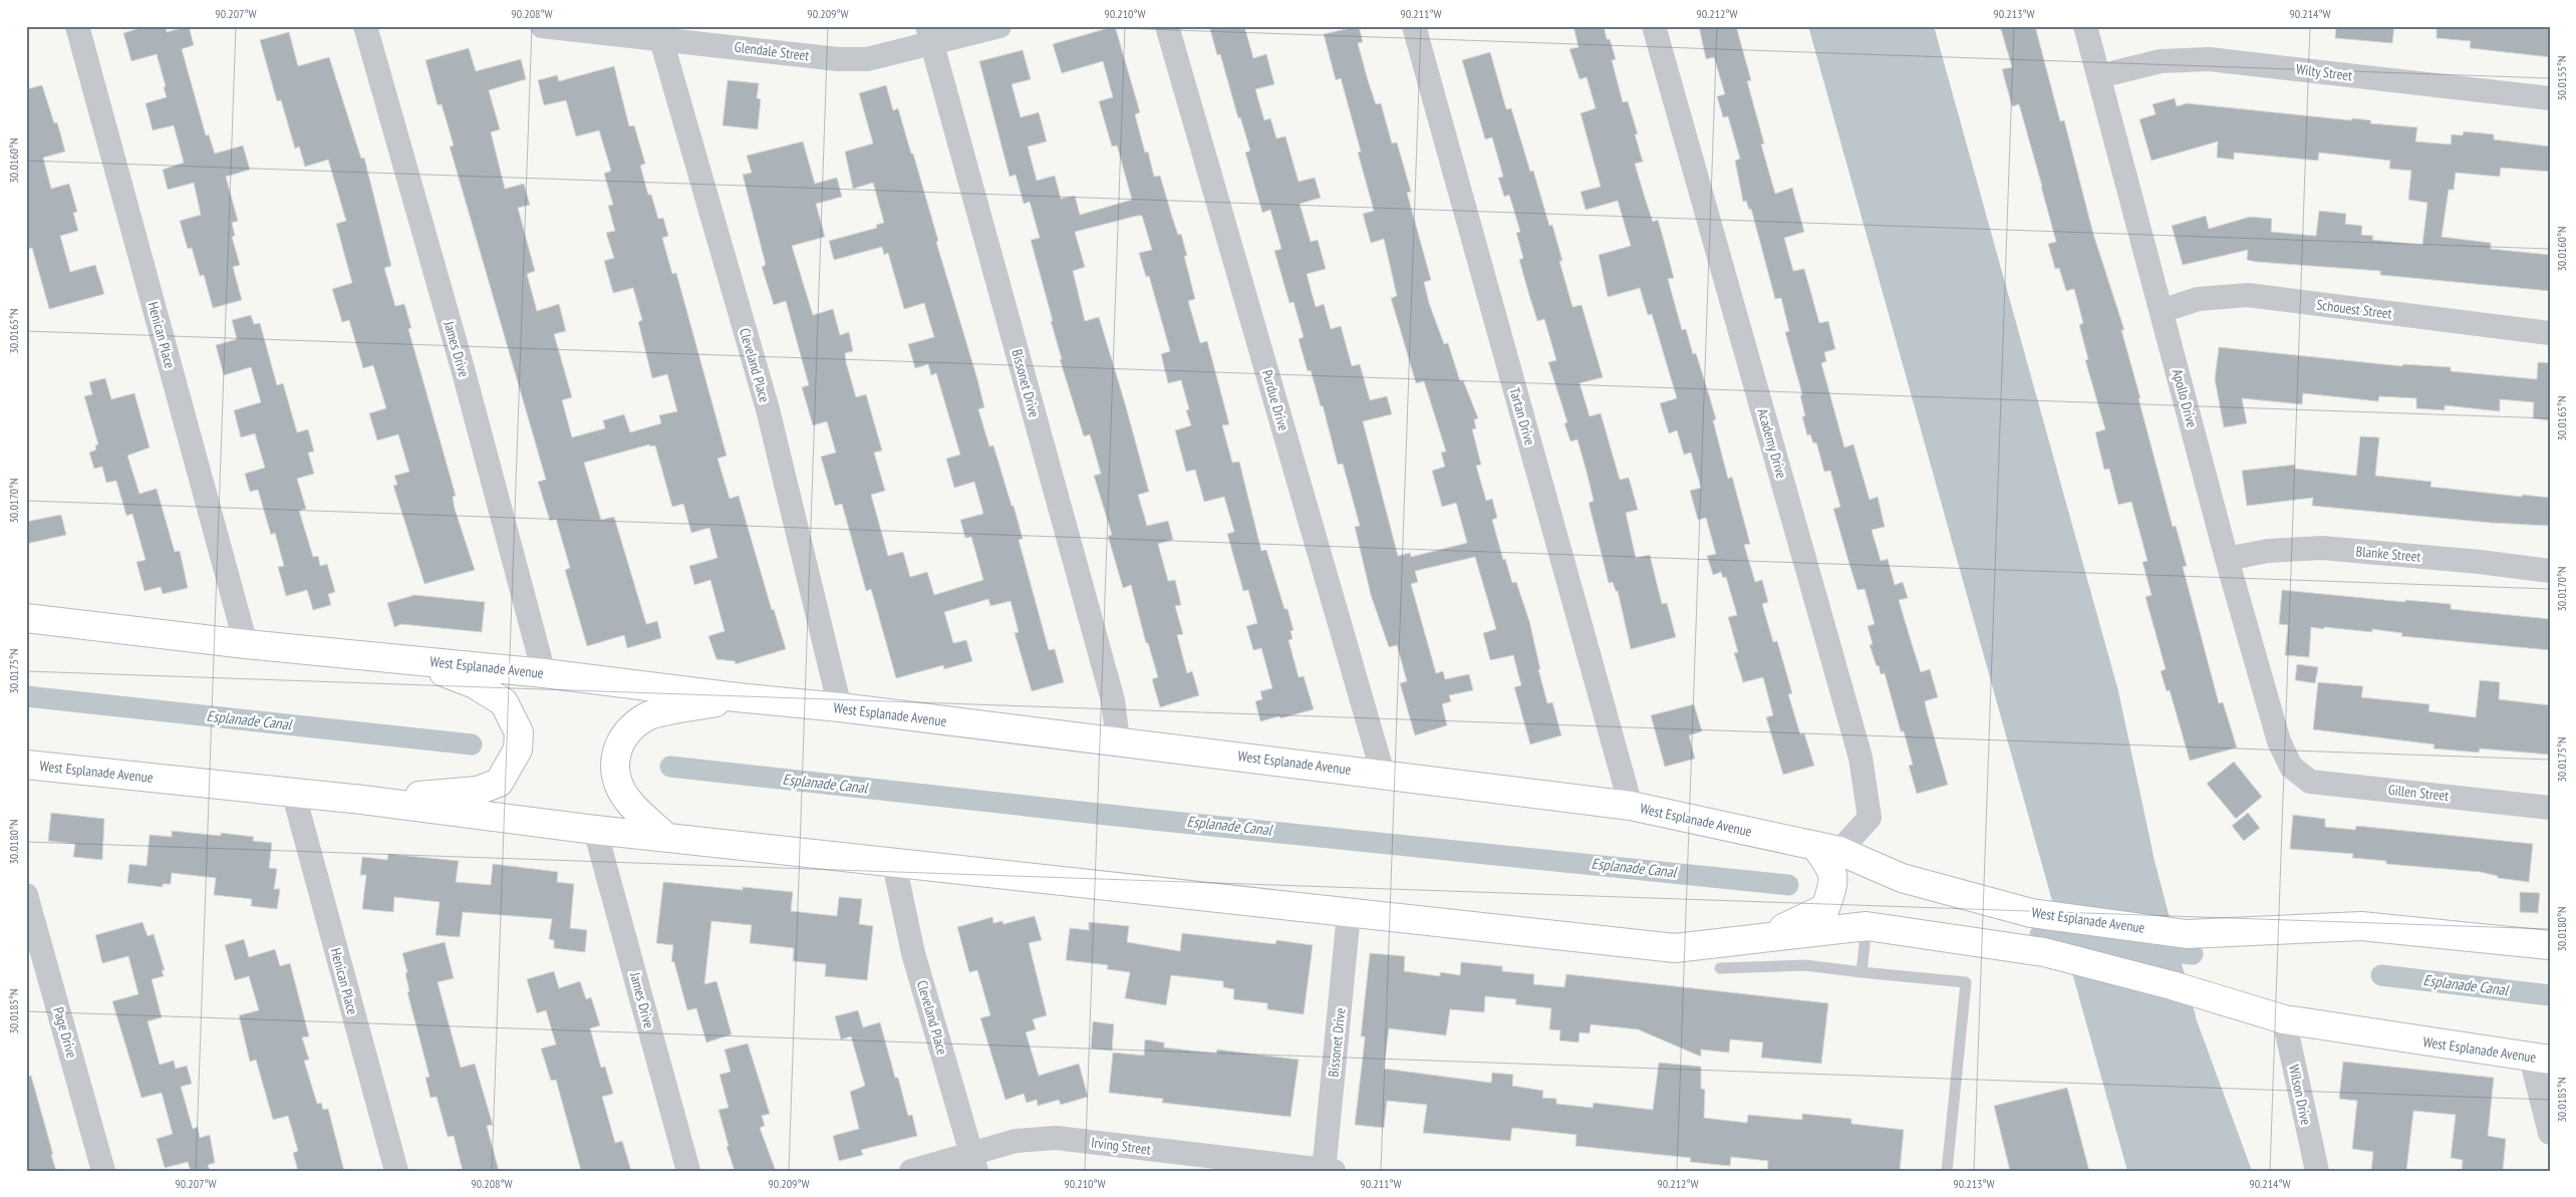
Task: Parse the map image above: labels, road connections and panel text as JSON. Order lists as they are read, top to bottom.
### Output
{
  "streets": {
    "main road": ["West Esplanade Avenue"],
    "street": [
      "Glendale Street",
      "Wilty Street",
      "Schouest Street",
      "Henican Place",
      "James Drive",
      "Cleveland Place",
      "Bissonet Drive",
      "Apollo Drive",
      "Purdue Drive",
      "Tartan Drive",
      "Academy Drive",
      "Blanke Street",
      "Gillen Street",
      "Page Drive",
      "Wilson Drive",
      "Irving Street"
    ]
  },
  "crossings": [
    ["Glendale Street", "Cleveland Place"],
    ["Glendale Street", "Bissonet Drive"],
    ["Wilty Street", "Apollo Drive"],
    ["Schouest Street", "Apollo Drive"],
    ["Henican Place", "West Esplanade Avenue"],
    ["James Drive", "West Esplanade Avenue"],
    ["Cleveland Place", "West Esplanade Avenue"],
    ["Cleveland Place", "Irving Street"],
    ["Bissonet Drive", "West Esplanade Avenue"],
    ["Bissonet Drive", "Irving Street"],
    ["Apollo Drive", "Blanke Street"],
    ["Apollo Drive", "Gillen Street"],
    ["Purdue Drive", "West Esplanade Avenue"],
    ["Tartan Drive", "West Esplanade Avenue"],
    ["Academy Drive", "West Esplanade Avenue"],
    ["West Esplanade Avenue", "Wilson Drive"]
  ],
  "water": ["Esplanade Canal"],
  "coordinates": [
    "90.207°W",
    "90.208°W",
    "90.209°W",
    "90.210°W",
    "90.211°W",
    "90.212°W",
    "90.213°W",
    "90.214°W",
    "30.0155°N",
    "30.0160°N",
    "30.0165°N",
    "30.0170°N",
    "30.0175°N",
    "30.0180°N",
    "30.0185°N"
  ]
}
